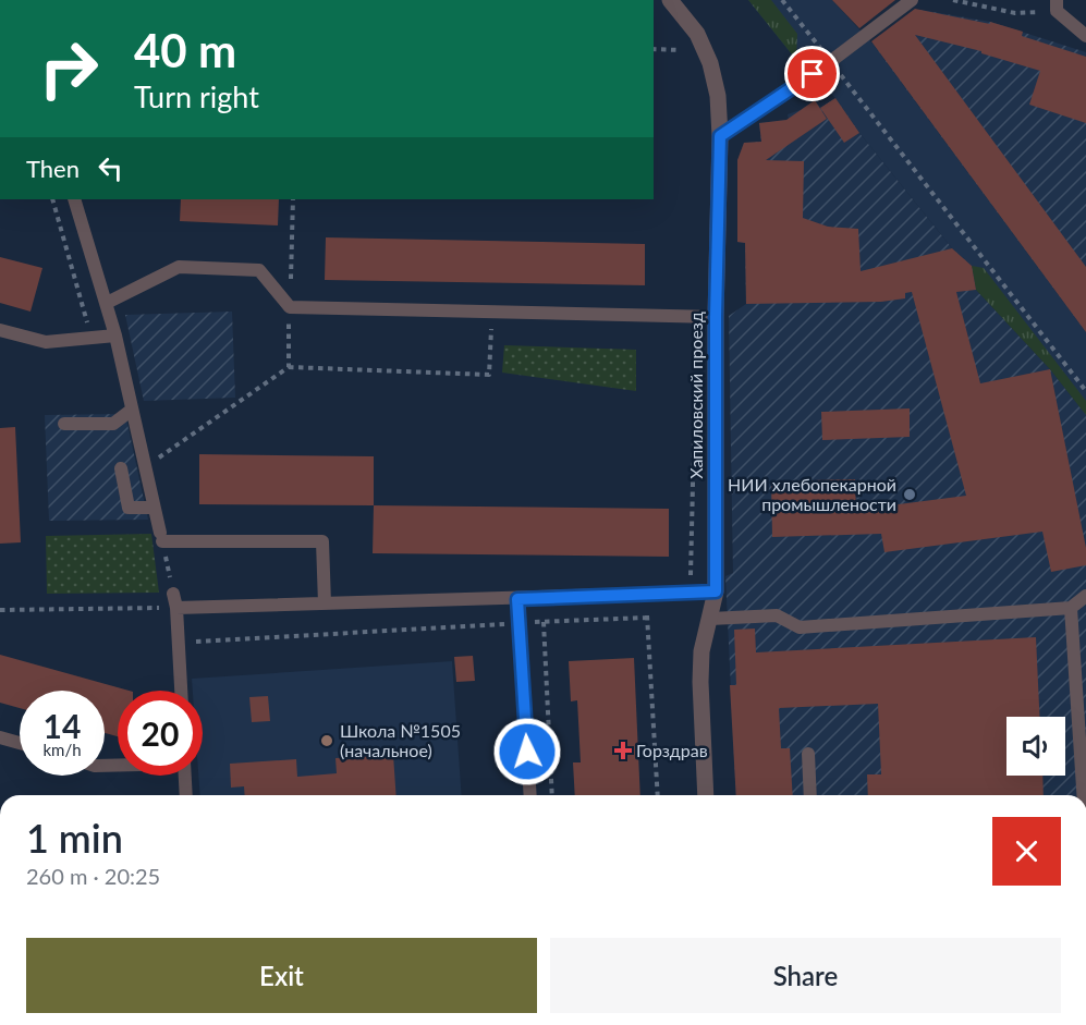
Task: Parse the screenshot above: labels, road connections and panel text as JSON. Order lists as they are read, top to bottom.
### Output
{
  "streets": {
    "street": ["Хапиловский проезд"]
  },
  "places": {
    "other": ["НИИ хлебопекарной промышлености", "Школа №1505 (начальное)"],
    "health": ["Горздрав"]
  },
  "page": {
    "turn": ["40 m", "Turn right"],
    "then": "Then",
    "speed": "14 km/h",
    "limit": "20",
    "heading": ["1 min", "260 m · 20:25"],
    "buttons": ["Exit", "Share"]
  }
}
